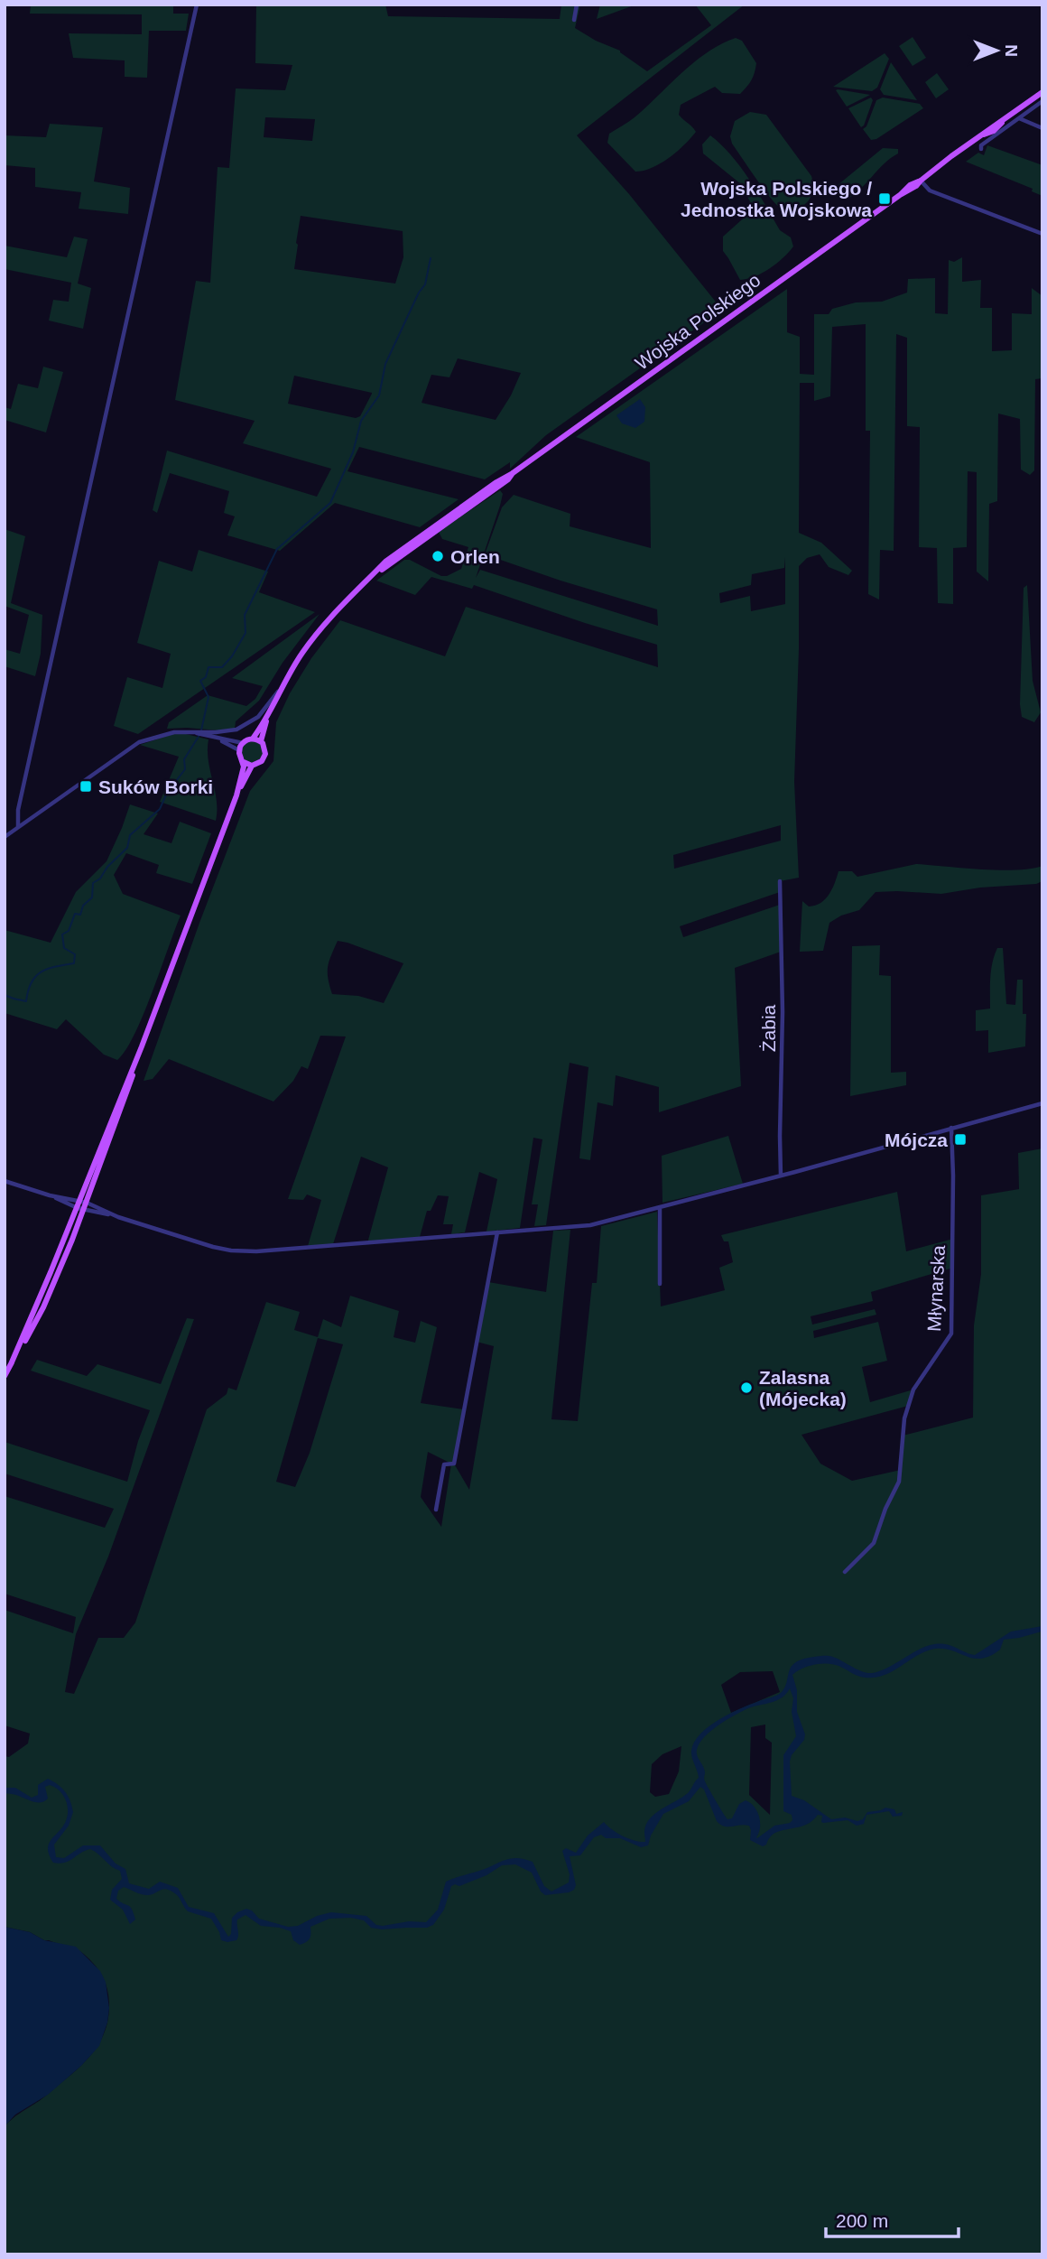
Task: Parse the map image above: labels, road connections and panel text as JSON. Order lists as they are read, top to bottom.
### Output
{
  "streets": {
    "main road": ["Wojska Polskiego"],
    "street": ["Żabia", "Młynarska"]
  },
  "places": {
    "transit": ["Wojska Polskiego / Jednostka Wojskowa", "Suków Borki", "Mójcza"],
    "other": ["Orlen", "Zalasna (Mójecka)"]
  },
  "scale_bar": "200 m",
  "north": "right"
}
